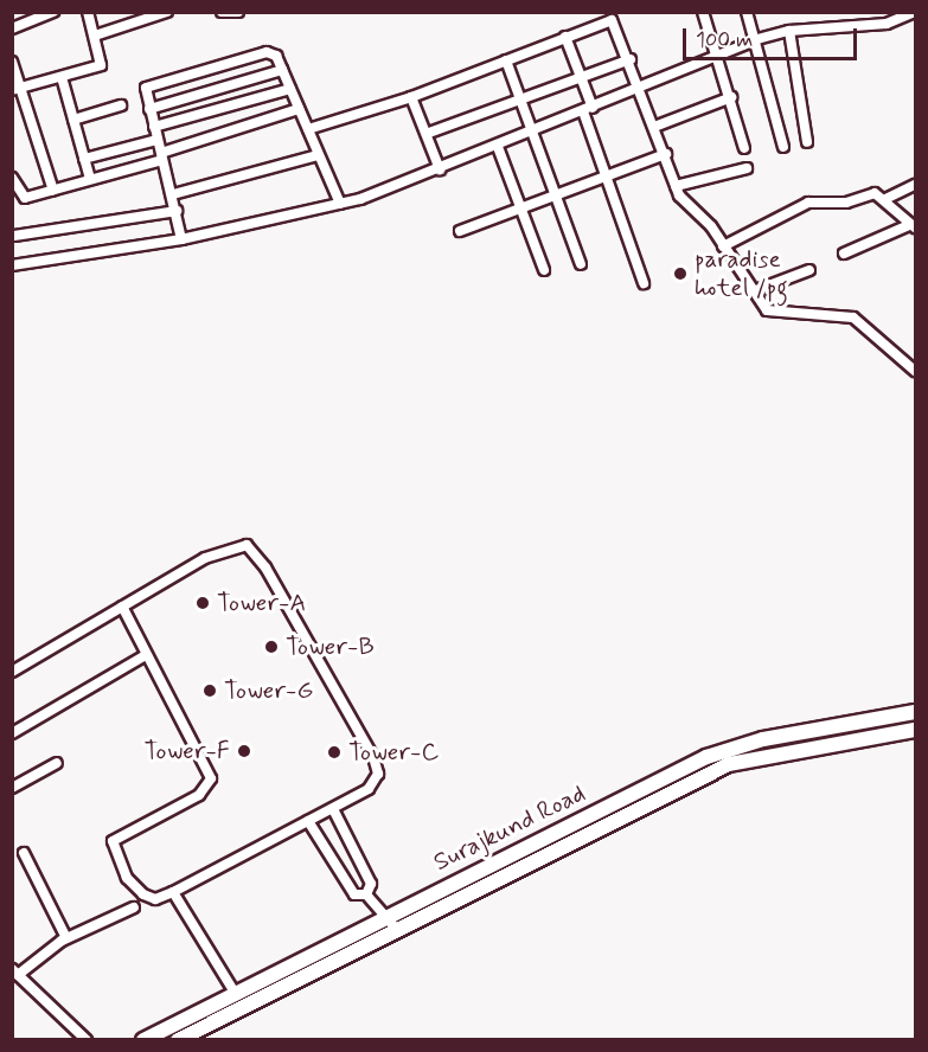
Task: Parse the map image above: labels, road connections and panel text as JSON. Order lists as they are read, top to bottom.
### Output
{
  "streets": {
    "main road": ["Surajkund Road"]
  },
  "places": [
    "paradise hotel /pg",
    "Tower-A",
    "Tower-B",
    "Tower-G",
    "Tower-F",
    "Tower-C"
  ],
  "scale_bar": "100 m"
}
